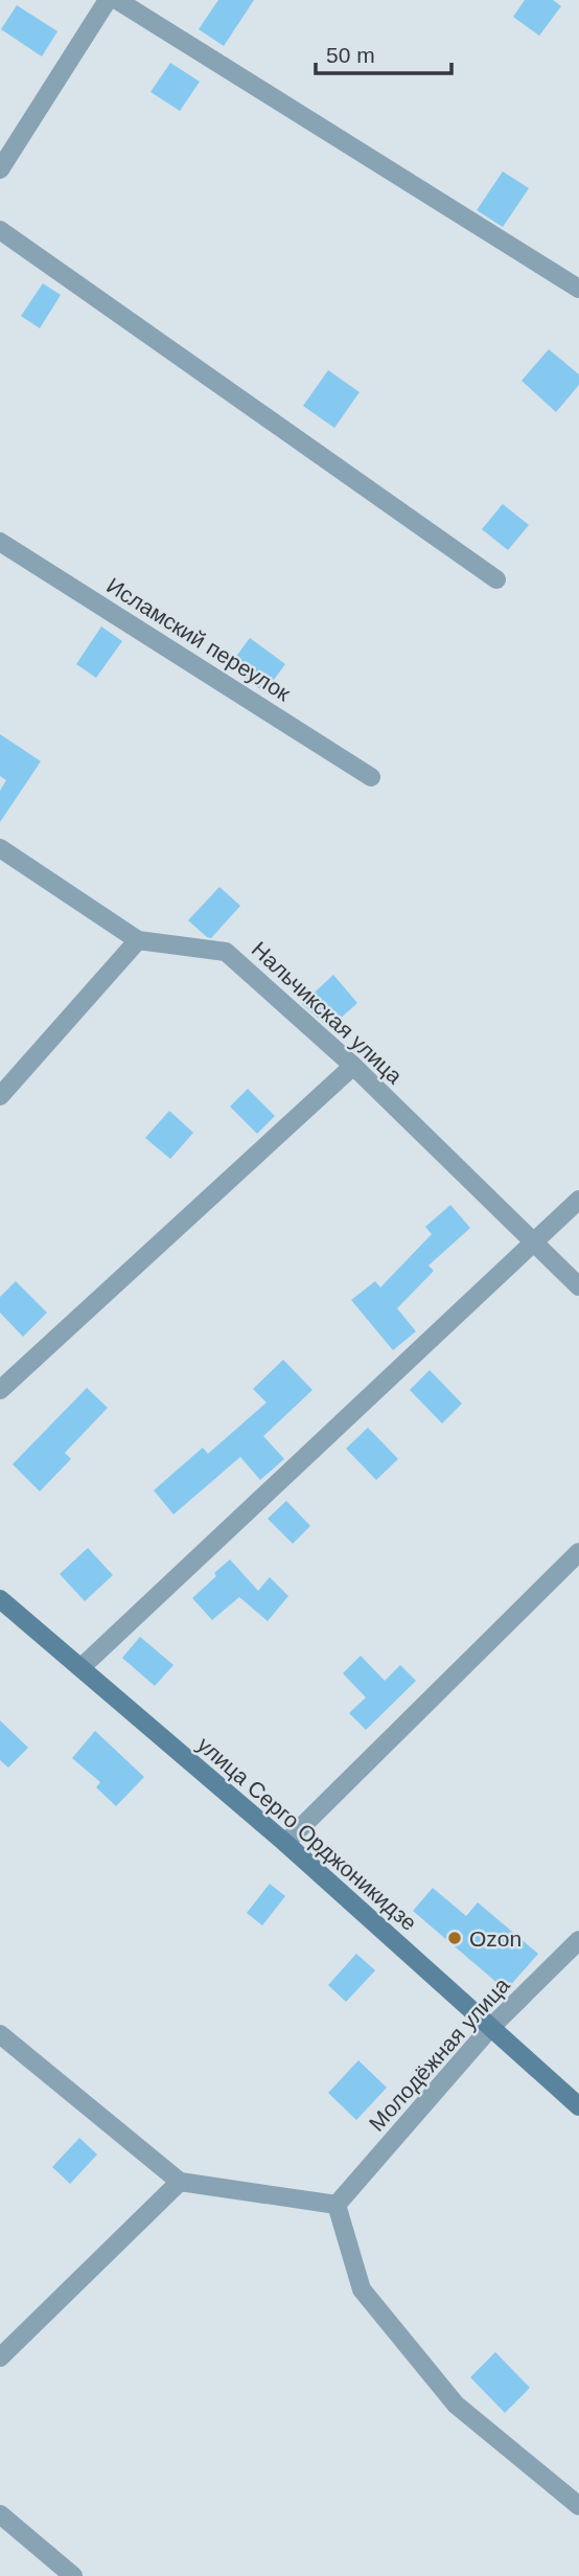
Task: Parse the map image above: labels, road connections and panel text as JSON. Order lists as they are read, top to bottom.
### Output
{
  "streets": {
    "street": [
      "Исламский переулок",
      "Нальчикская улица",
      "улица Серго Орджоникидзе",
      "Молодёжная улица"
    ]
  },
  "crossings": [
    ["улица Серго Орджоникидзе", "Молодёжная улица"]
  ],
  "places": ["Ozon"],
  "scale_bar": "50 m"
}
